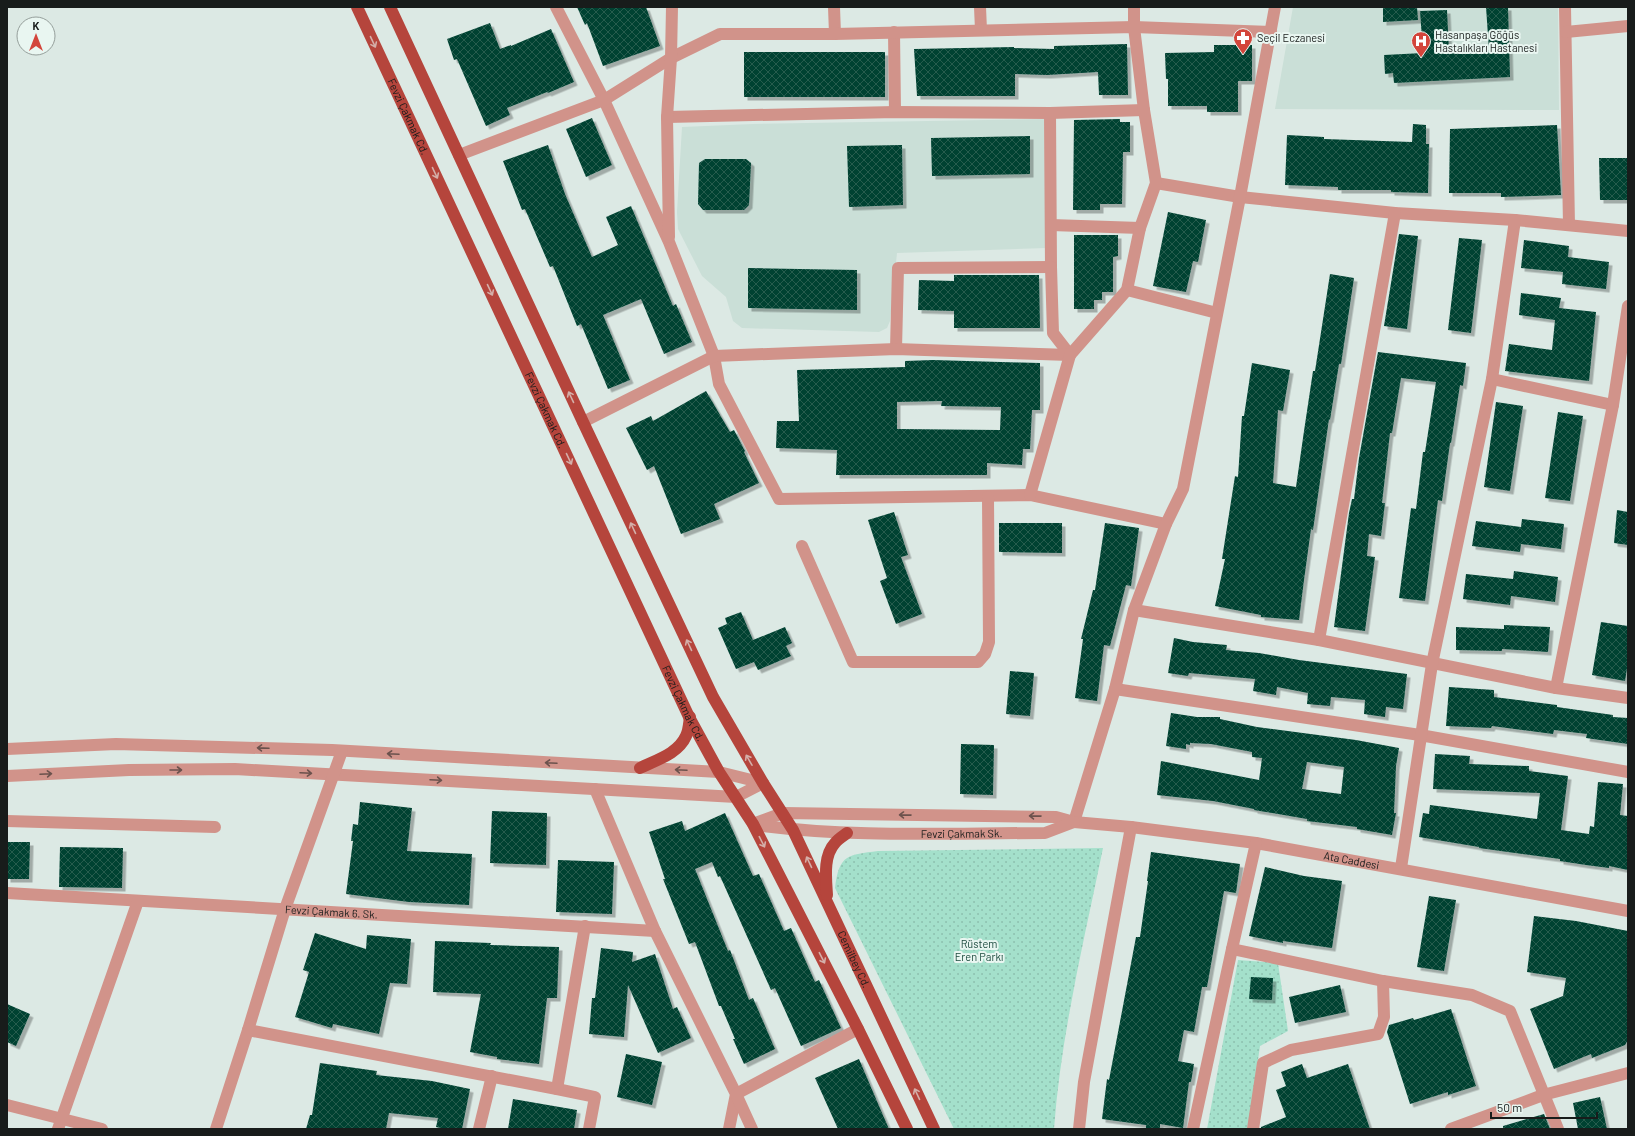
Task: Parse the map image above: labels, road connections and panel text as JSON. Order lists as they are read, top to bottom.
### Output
{
  "streets": {
    "main road": ["Fevzi Çakmak Cd.", "Cemilbey Cd."],
    "street": ["Fevzi Çakmak Sk.", "Ata Caddesi", "Fevzi Çakmak 6. Sk."]
  },
  "crossings": [
    ["Fevzi Çakmak Cd.", "Fevzi Çakmak Sk."],
    ["Fevzi Çakmak Sk.", "Ata Caddesi"],
    ["Fevzi Çakmak Sk.", "Cemilbey Cd."],
    ["Ata Caddesi", "Cemilbey Cd."]
  ],
  "parks": ["Rüstem Eren Parkı"],
  "places": {
    "pharmacy": ["Seçil Eczanesi"],
    "hospital": ["Hasanpaşa Göğüs Hastalıkları Hastanesi"]
  },
  "scale_bar": "50 m",
  "north": "top"
}
